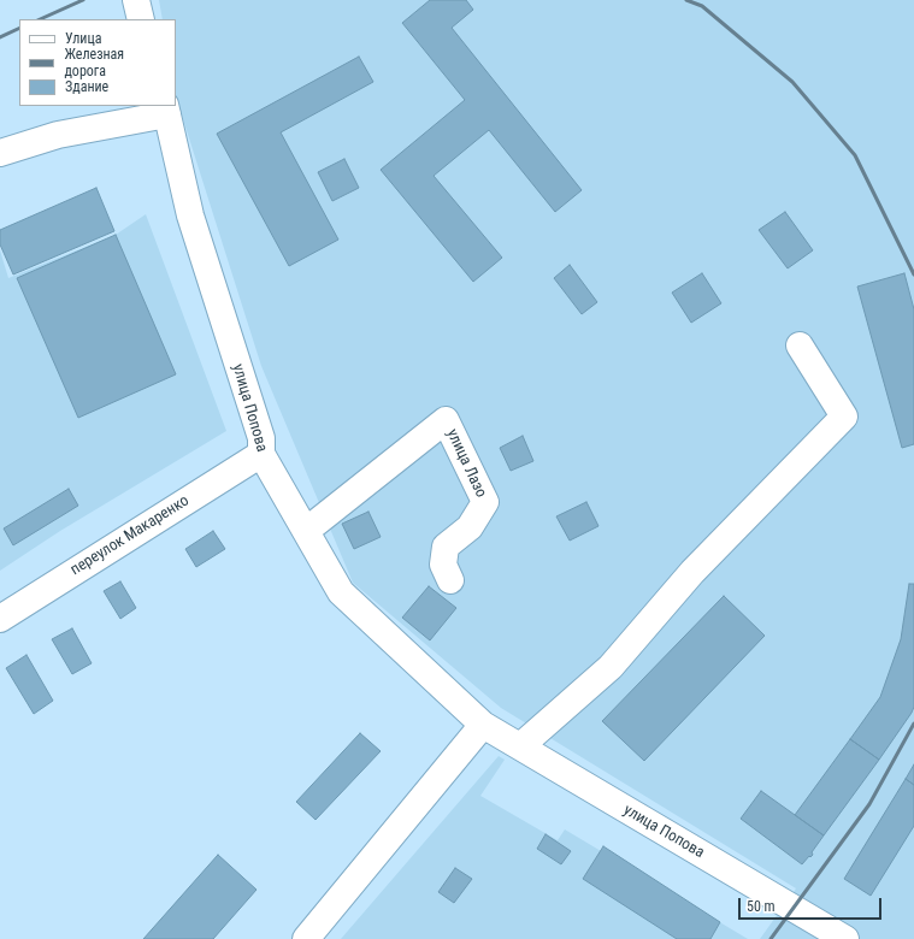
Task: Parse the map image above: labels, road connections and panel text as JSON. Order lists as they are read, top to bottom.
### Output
{
  "streets": {
    "street": ["улица Попова", "улица Лазо", "переулок Макаренко"]
  },
  "crossings": [
    ["улица Попова", "улица Лазо"],
    ["улица Попова", "переулок Макаренко"]
  ],
  "legend": ["Улица", "Железная дорога", "Здание"],
  "scale_bar": "50 m"
}
